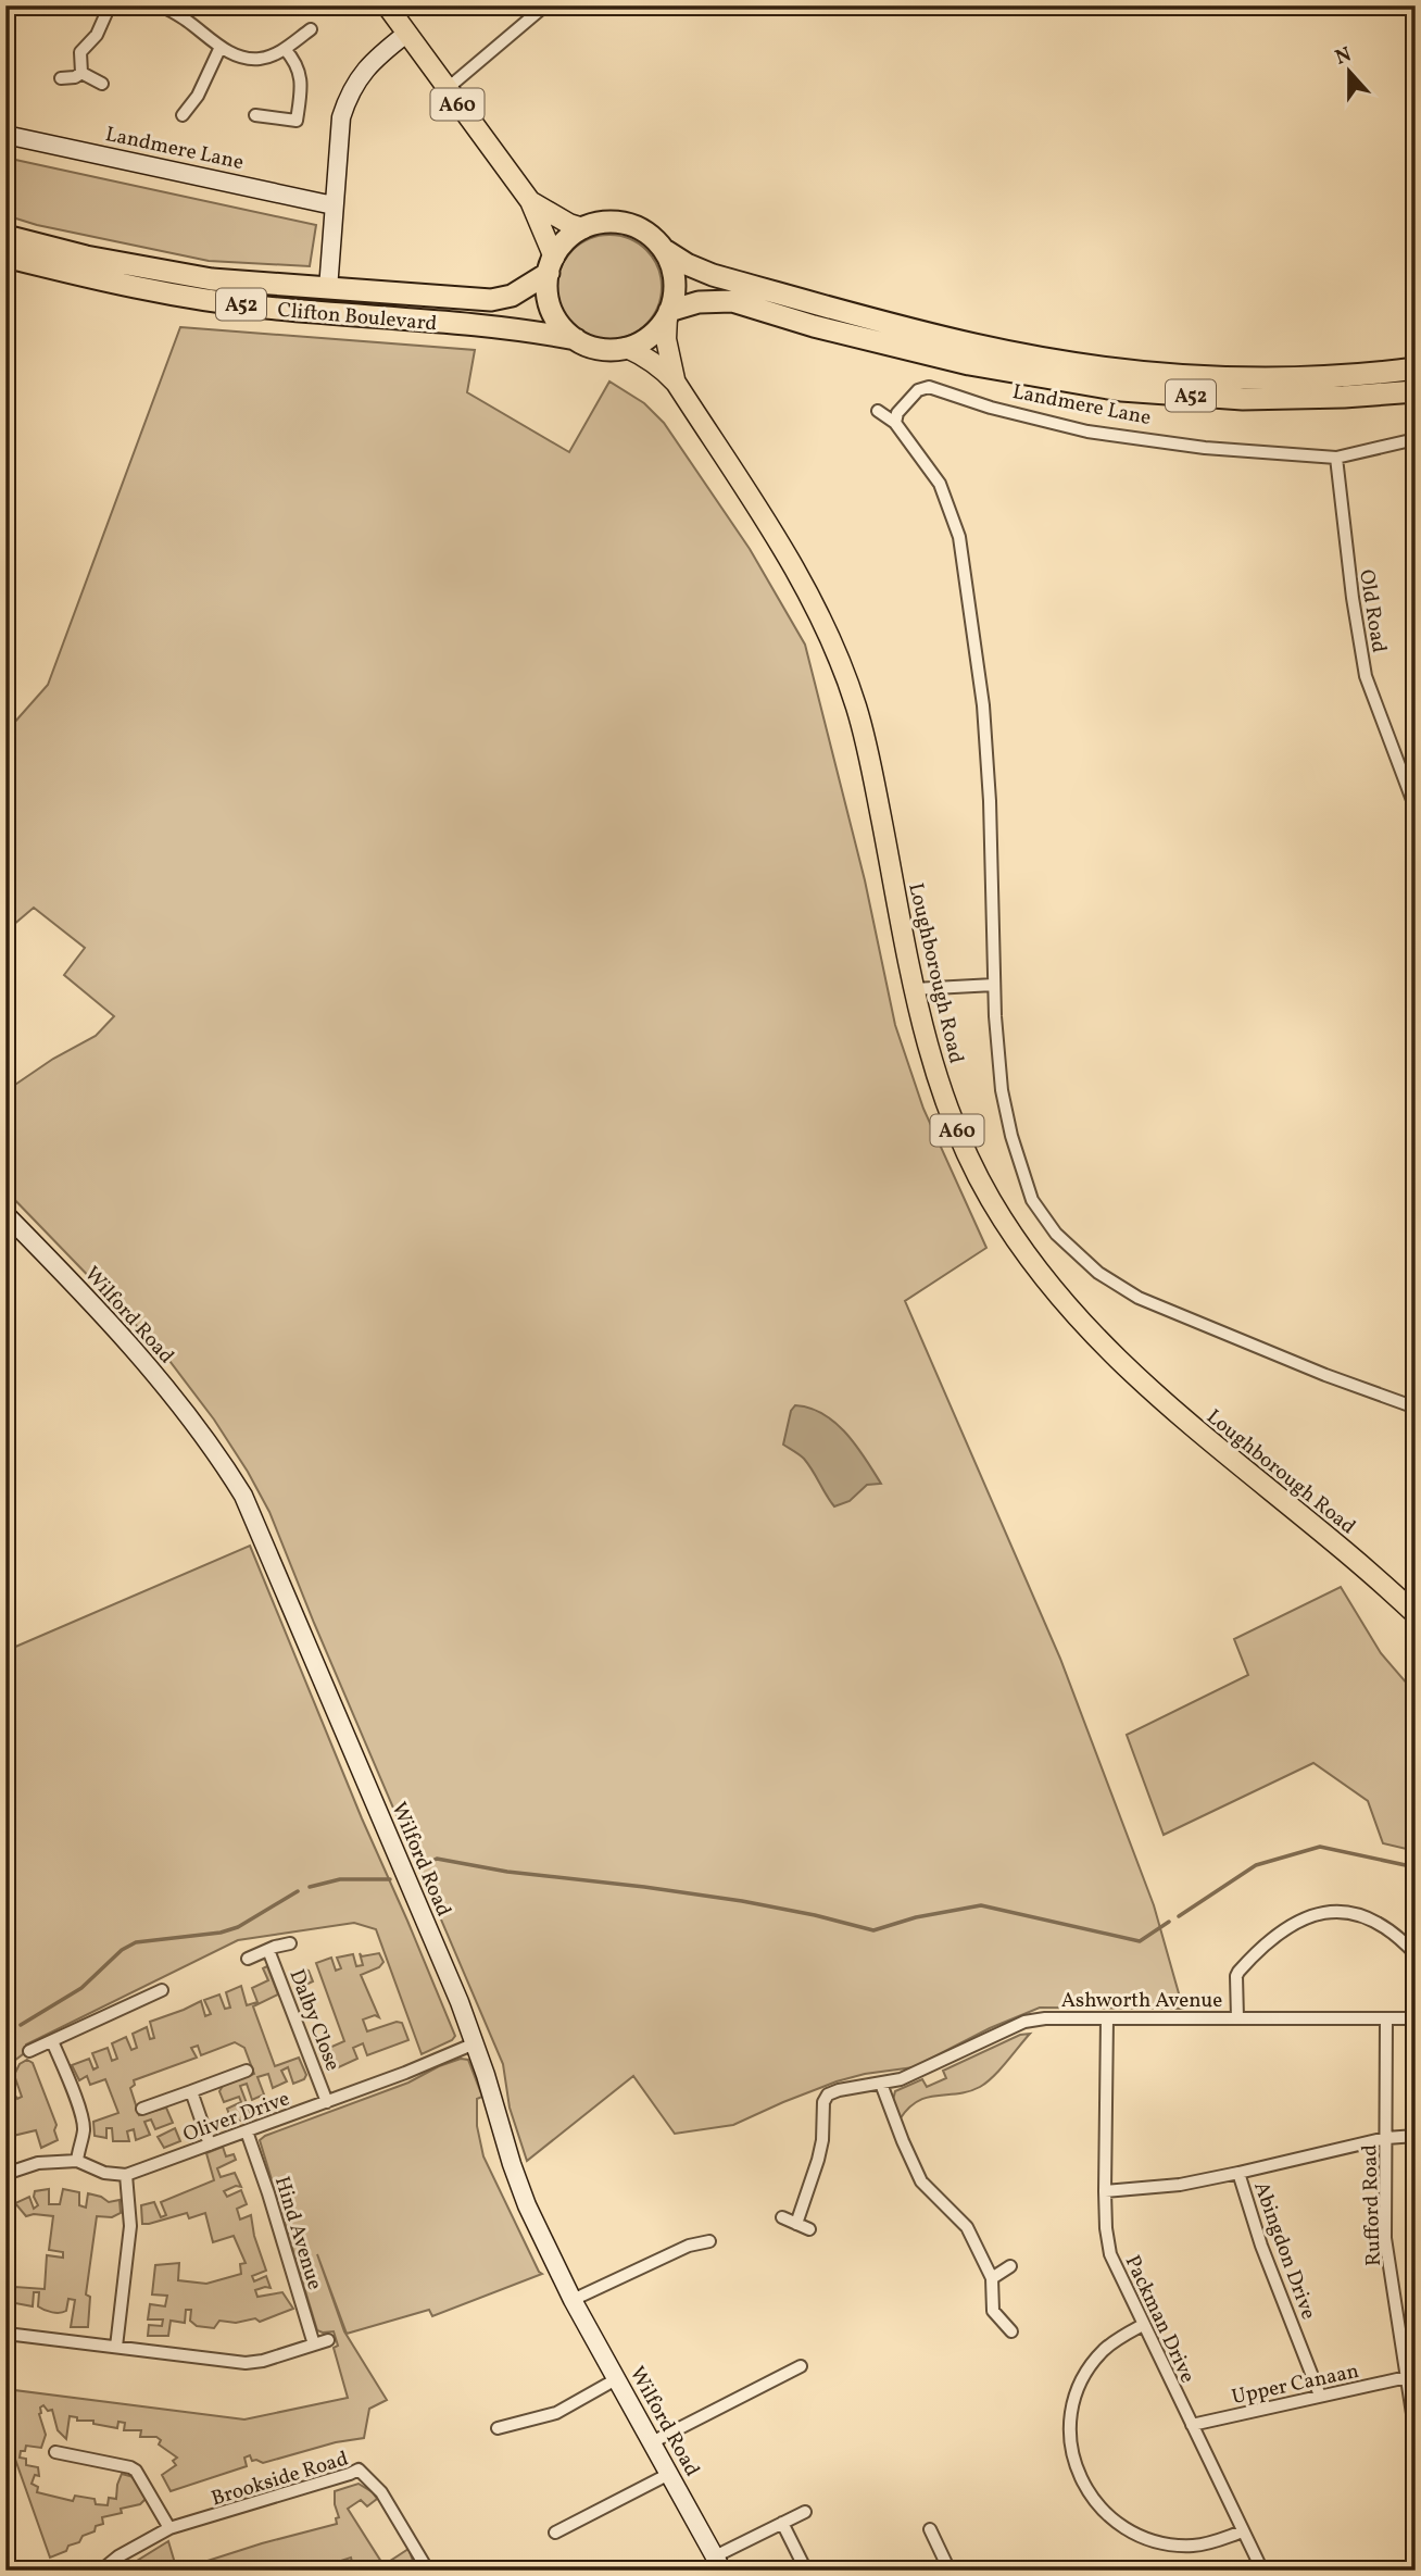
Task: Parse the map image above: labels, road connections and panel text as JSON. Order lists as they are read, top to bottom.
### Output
{
  "streets": {
    "highway": ["A52", "Clifton Boulevard"],
    "main road": [
      "A60",
      "Landmere Lane",
      "Loughborough Road",
      "Wilford Road"
    ],
    "street": [
      "Old Road",
      "Ashworth Avenue",
      "Dalby Close",
      "Oliver Drive",
      "Rufford Road",
      "Hind Avenue",
      "Abingdon Drive",
      "Packman Drive",
      "Upper Canaan",
      "Brookside Road"
    ]
  },
  "crossings": [
    ["A60", "A52"],
    ["A60", "Clifton Boulevard"],
    ["A60", "Loughborough Road"],
    ["Landmere Lane", "Old Road"],
    ["Landmere Lane", "Loughborough Road"],
    ["A52", "Clifton Boulevard"],
    ["A52", "Loughborough Road"],
    ["Clifton Boulevard", "Loughborough Road"],
    ["Wilford Road", "Oliver Drive"],
    ["Ashworth Avenue", "Rufford Road"],
    ["Ashworth Avenue", "Packman Drive"],
    ["Dalby Close", "Oliver Drive"],
    ["Oliver Drive", "Hind Avenue"],
    ["Rufford Road", "Abingdon Drive"],
    ["Rufford Road", "Upper Canaan"],
    ["Abingdon Drive", "Upper Canaan"],
    ["Packman Drive", "Upper Canaan"]
  ],
  "north": "top"
}
